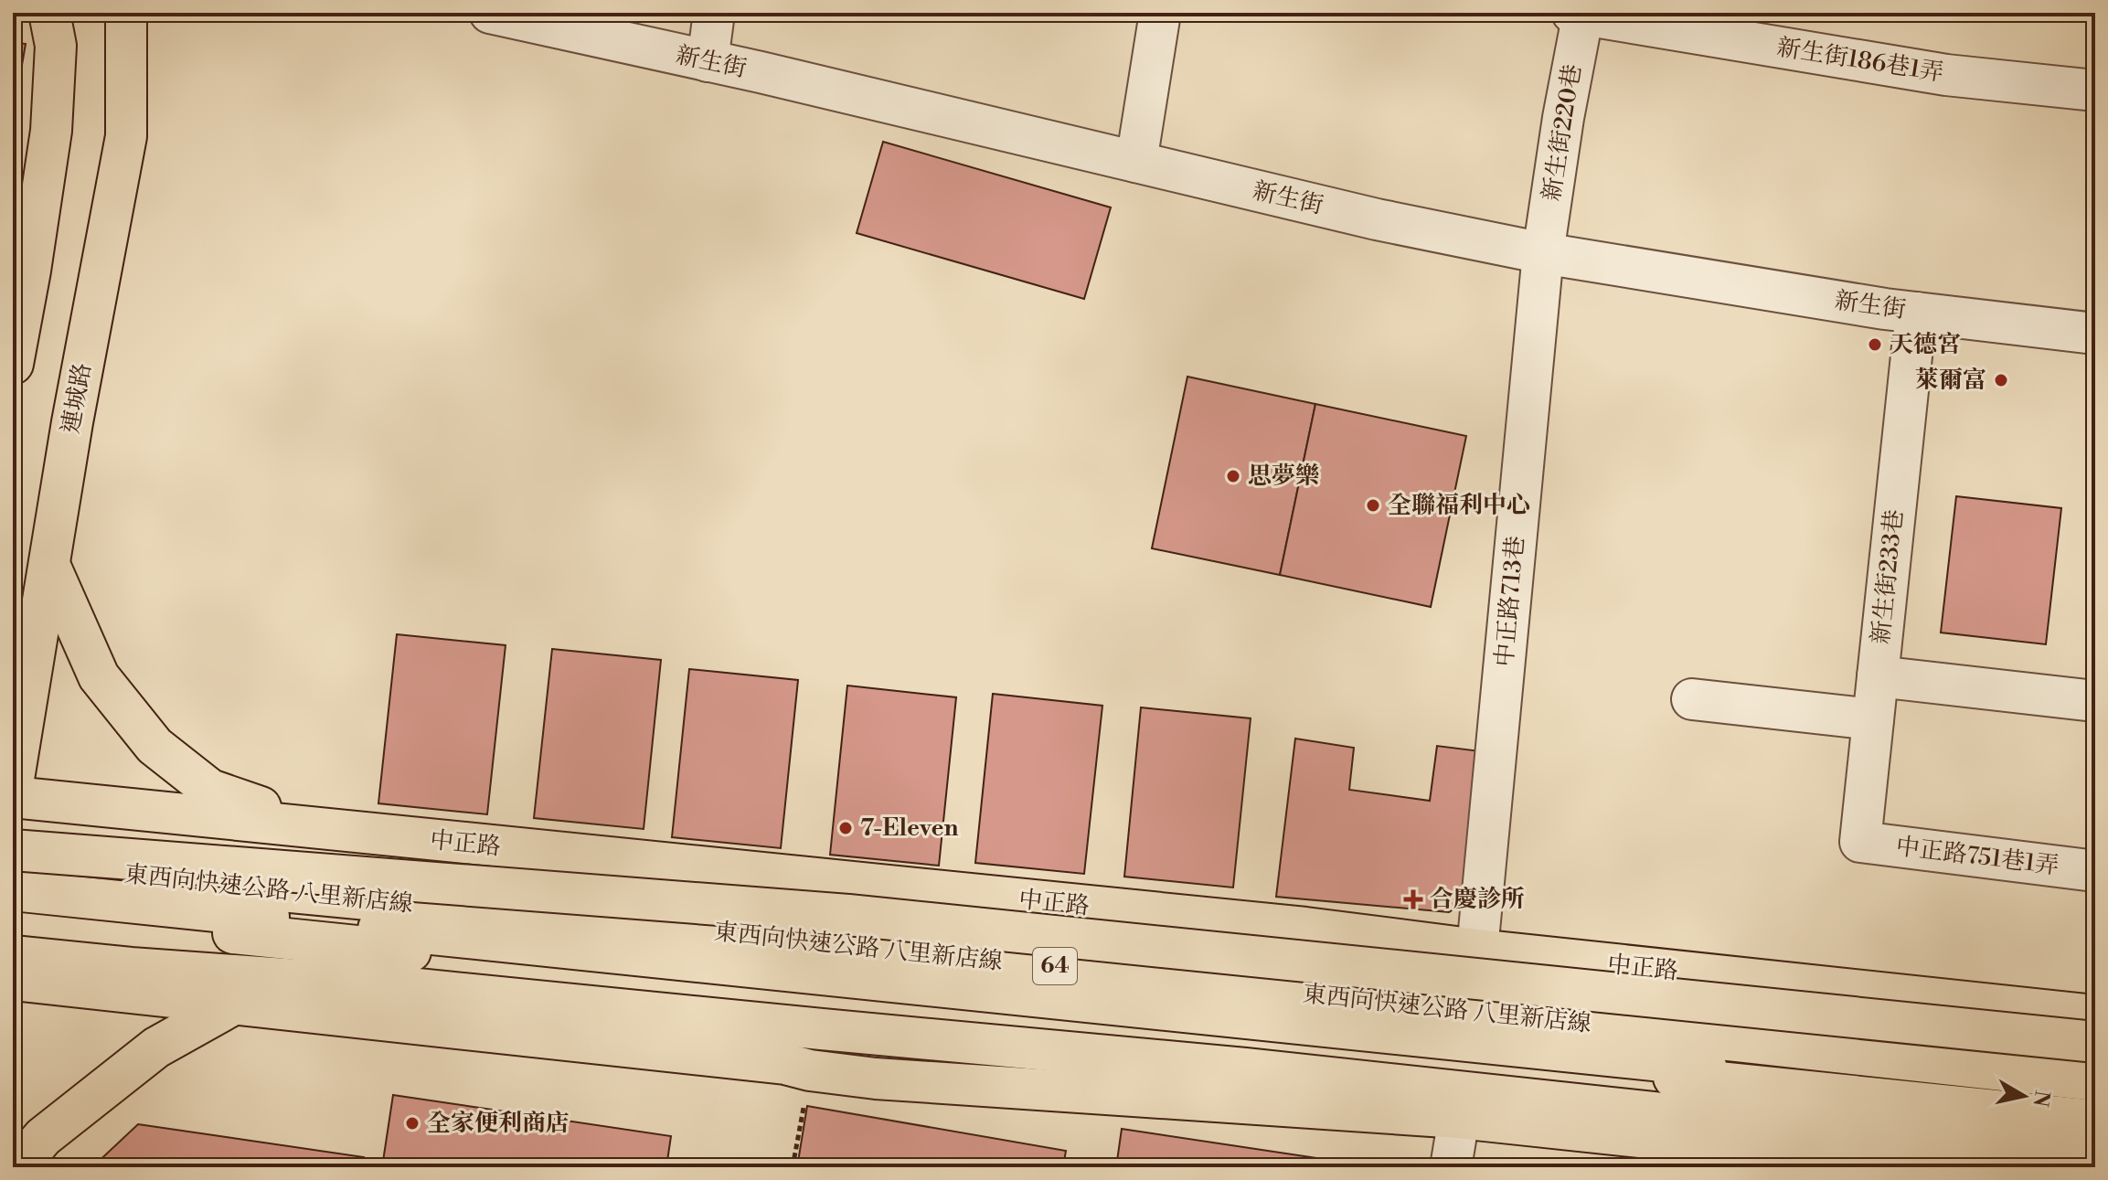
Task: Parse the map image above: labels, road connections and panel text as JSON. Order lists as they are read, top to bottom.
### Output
{
  "streets": {
    "main road": [
      "連城路",
      "中正路",
      "東西向快速公路 八里新店線",
      "64"
    ],
    "street": [
      "新生街186巷1弄",
      "新生街",
      "新生街220巷",
      "新生街233巷",
      "中正路713巷",
      "中正路751巷1弄"
    ]
  },
  "crossings": [
    ["新生街186巷1弄", "新生街220巷"],
    ["新生街", "新生街220巷"],
    ["新生街", "新生街233巷"],
    ["新生街", "中正路713巷"],
    ["新生街220巷", "中正路713巷"],
    ["新生街233巷", "中正路751巷1弄"],
    ["中正路713巷", "中正路"]
  ],
  "places": {
    "other": [
      "天德宮",
      "萊爾富",
      "思夢樂",
      "全聯福利中心",
      "7-Eleven",
      "全家便利商店"
    ],
    "health": ["合慶診所"]
  },
  "north": "right"
}
